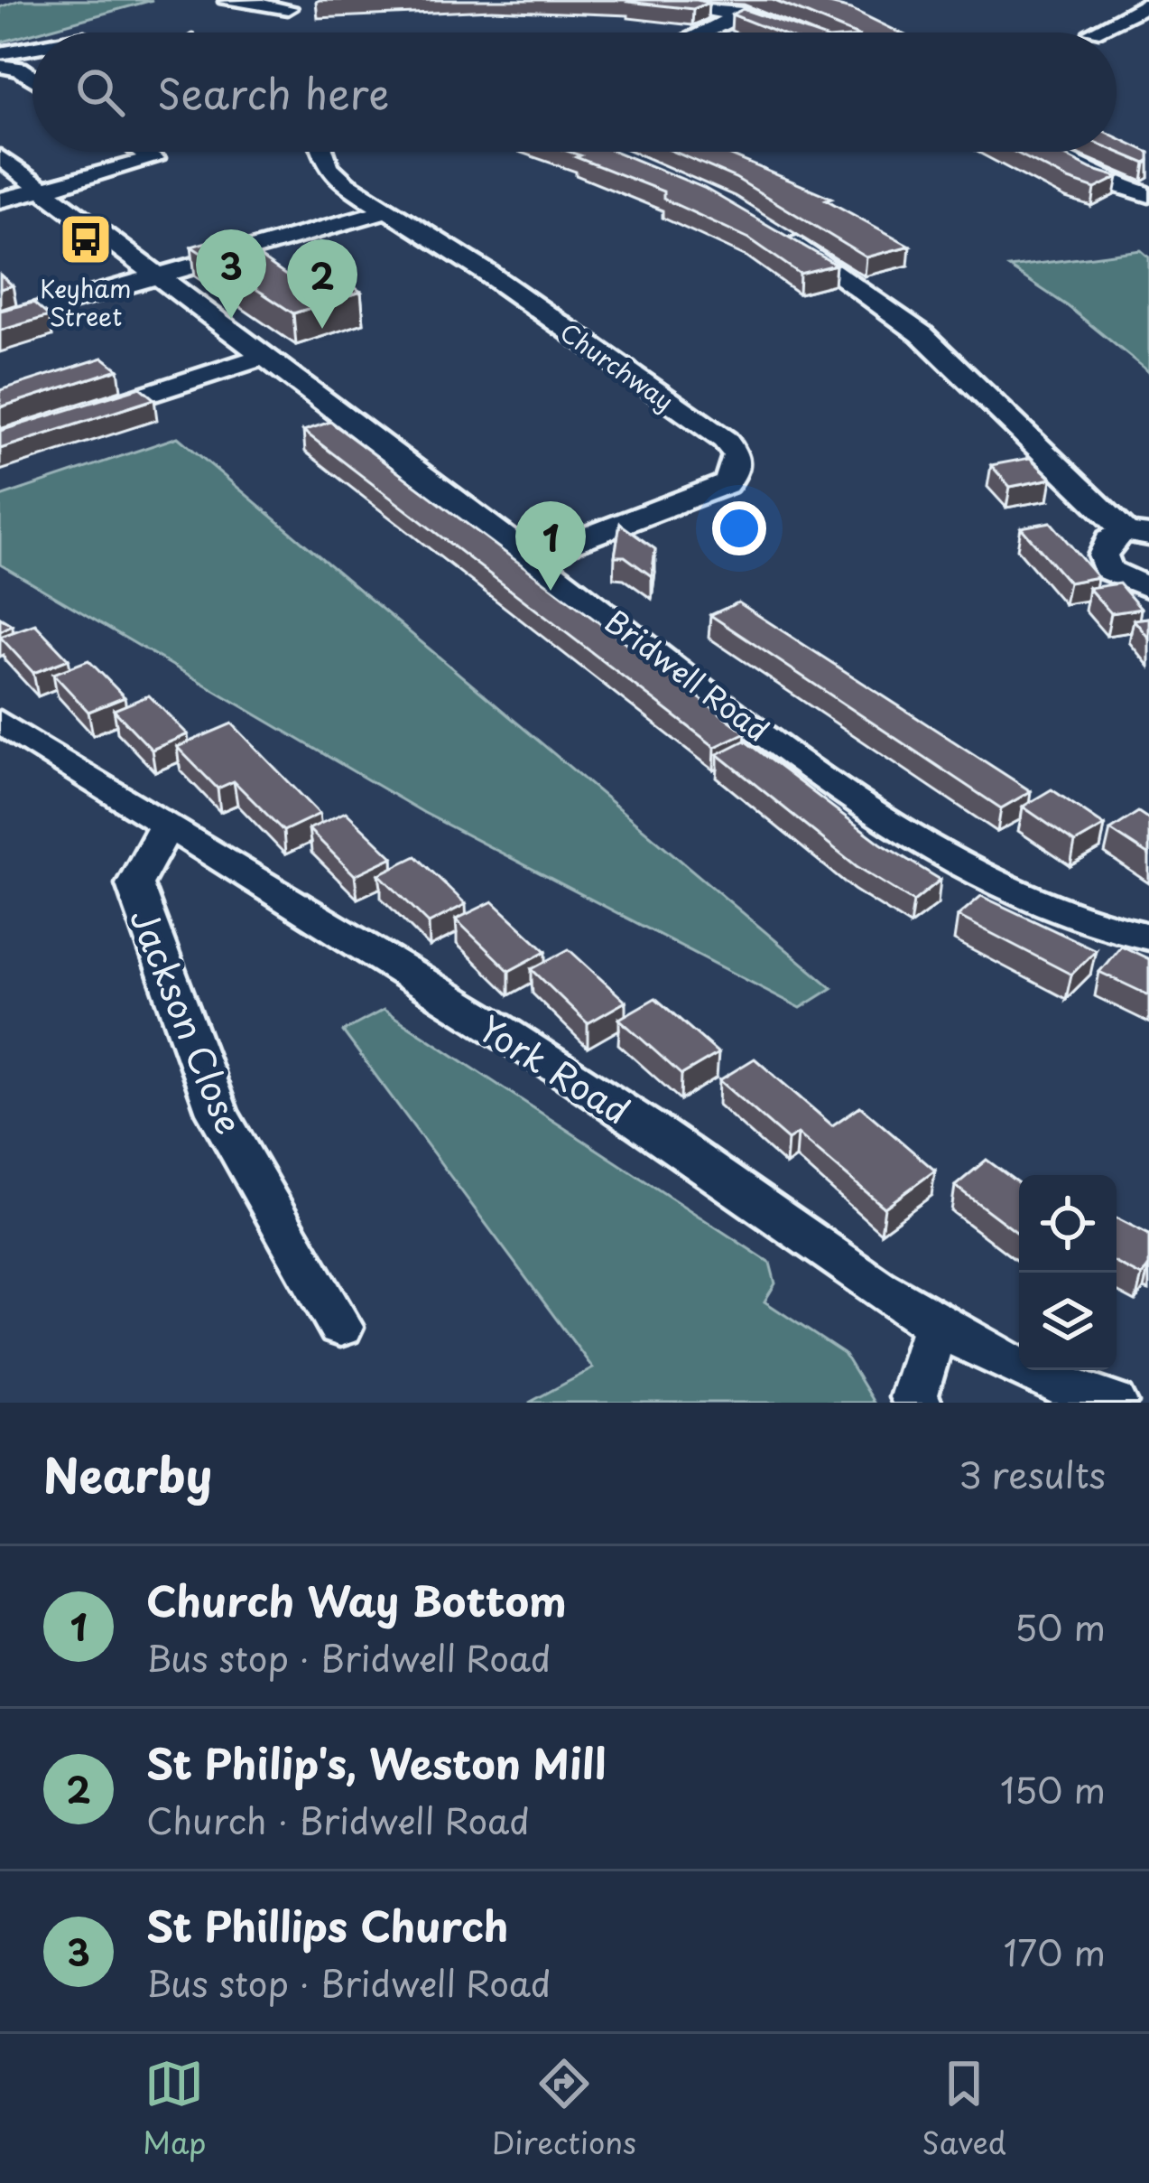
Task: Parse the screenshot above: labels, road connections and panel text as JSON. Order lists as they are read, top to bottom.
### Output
{
  "streets": {
    "street": [
      "Churchway",
      "Bridwell Road",
      "Jackson Close",
      "York Road"
    ]
  },
  "crossings": [
    ["Churchway", "Bridwell Road"],
    ["Jackson Close", "York Road"]
  ],
  "places": {
    "bus stop": ["Keyham Street"]
  },
  "page": {
    "search": "Search here",
    "pins": ["3", "2", "1"],
    "heading": ["Nearby", "3 results"],
    "list": [
      {
        "mark": "1",
        "name": "Church Way Bottom",
        "note": "Bus stop · Bridwell Road",
        "value": "50 m"
      },
      {
        "mark": "2",
        "name": "St Philip's, Weston Mill",
        "note": "Church · Bridwell Road",
        "value": "150 m"
      },
      {
        "mark": "3",
        "name": "St Phillips Church",
        "note": "Bus stop · Bridwell Road",
        "value": "170 m"
      }
    ],
    "nav": ["Map", "Directions", "Saved"]
  }
}
